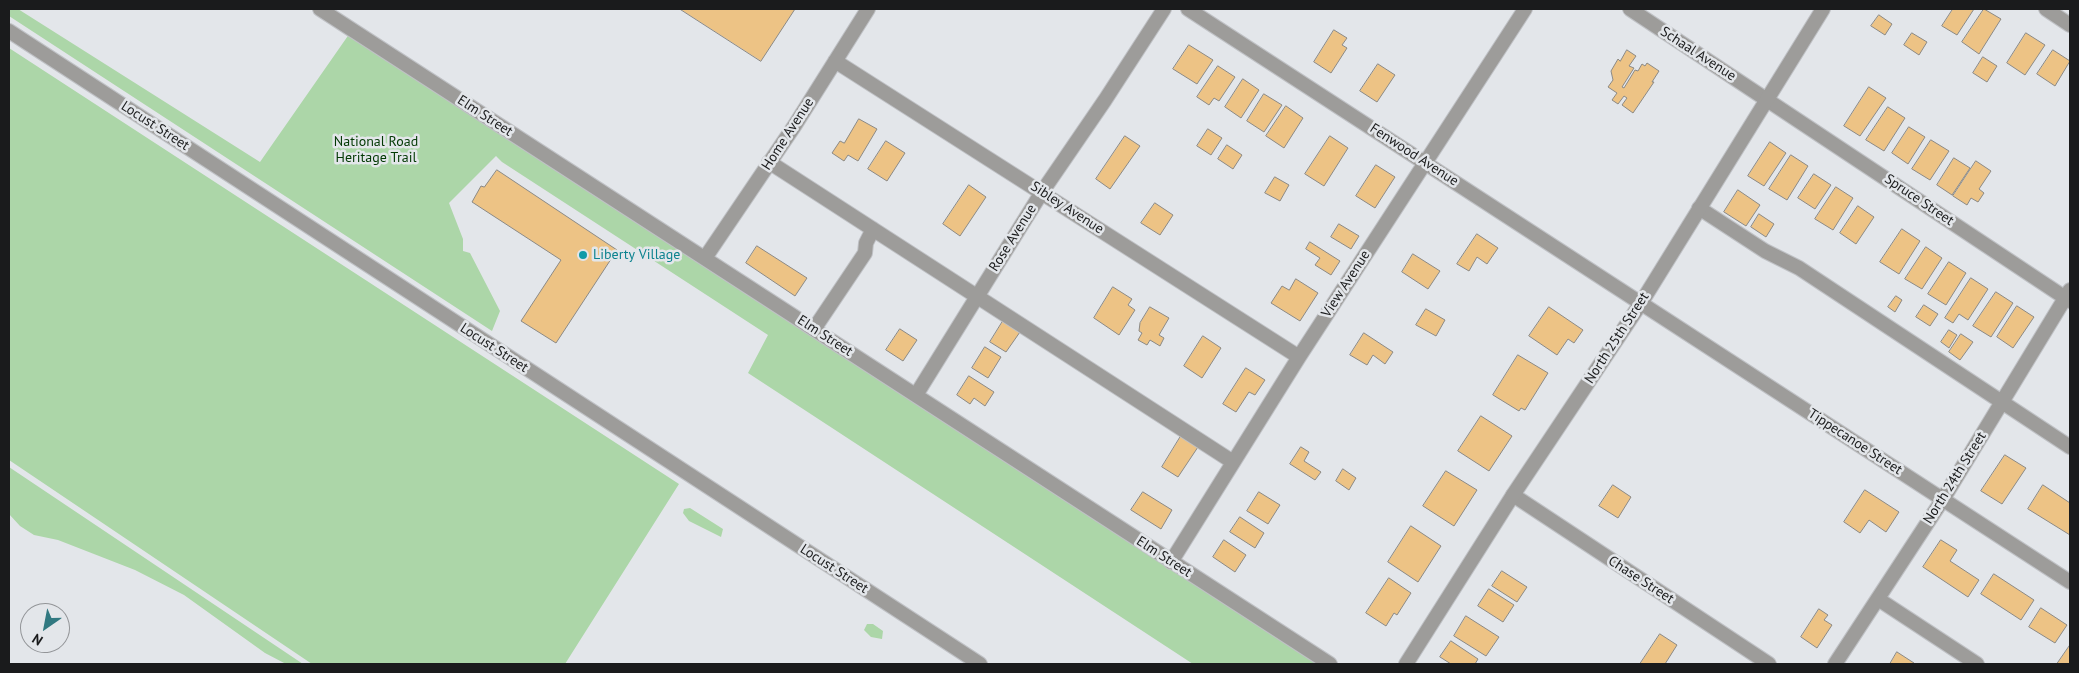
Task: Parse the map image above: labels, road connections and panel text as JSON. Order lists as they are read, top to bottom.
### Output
{
  "streets": {
    "street": [
      "Schaal Avenue",
      "Elm Street",
      "Locust Street",
      "Home Avenue",
      "Fenwood Avenue",
      "Spruce Street",
      "Sibley Avenue",
      "Rose Avenue",
      "View Avenue",
      "North 25th Street",
      "Tippecanoe Street",
      "North 24th Street",
      "Chase Street"
    ]
  },
  "crossings": [
    ["Schaal Avenue", "Spruce Street"],
    ["Schaal Avenue", "North 25th Street"],
    ["Elm Street", "Home Avenue"],
    ["Elm Street", "Rose Avenue"],
    ["Elm Street", "View Avenue"],
    ["Home Avenue", "Sibley Avenue"],
    ["Fenwood Avenue", "View Avenue"],
    ["Fenwood Avenue", "North 25th Street"],
    ["Fenwood Avenue", "Tippecanoe Street"],
    ["Spruce Street", "North 25th Street"],
    ["Spruce Street", "North 24th Street"],
    ["Sibley Avenue", "Rose Avenue"],
    ["Sibley Avenue", "View Avenue"],
    ["North 25th Street", "Tippecanoe Street"],
    ["North 25th Street", "Chase Street"],
    ["Tippecanoe Street", "North 24th Street"]
  ],
  "parks": ["National Road Heritage Trail"],
  "places": ["Liberty Village"],
  "north": "bottom left"
}
